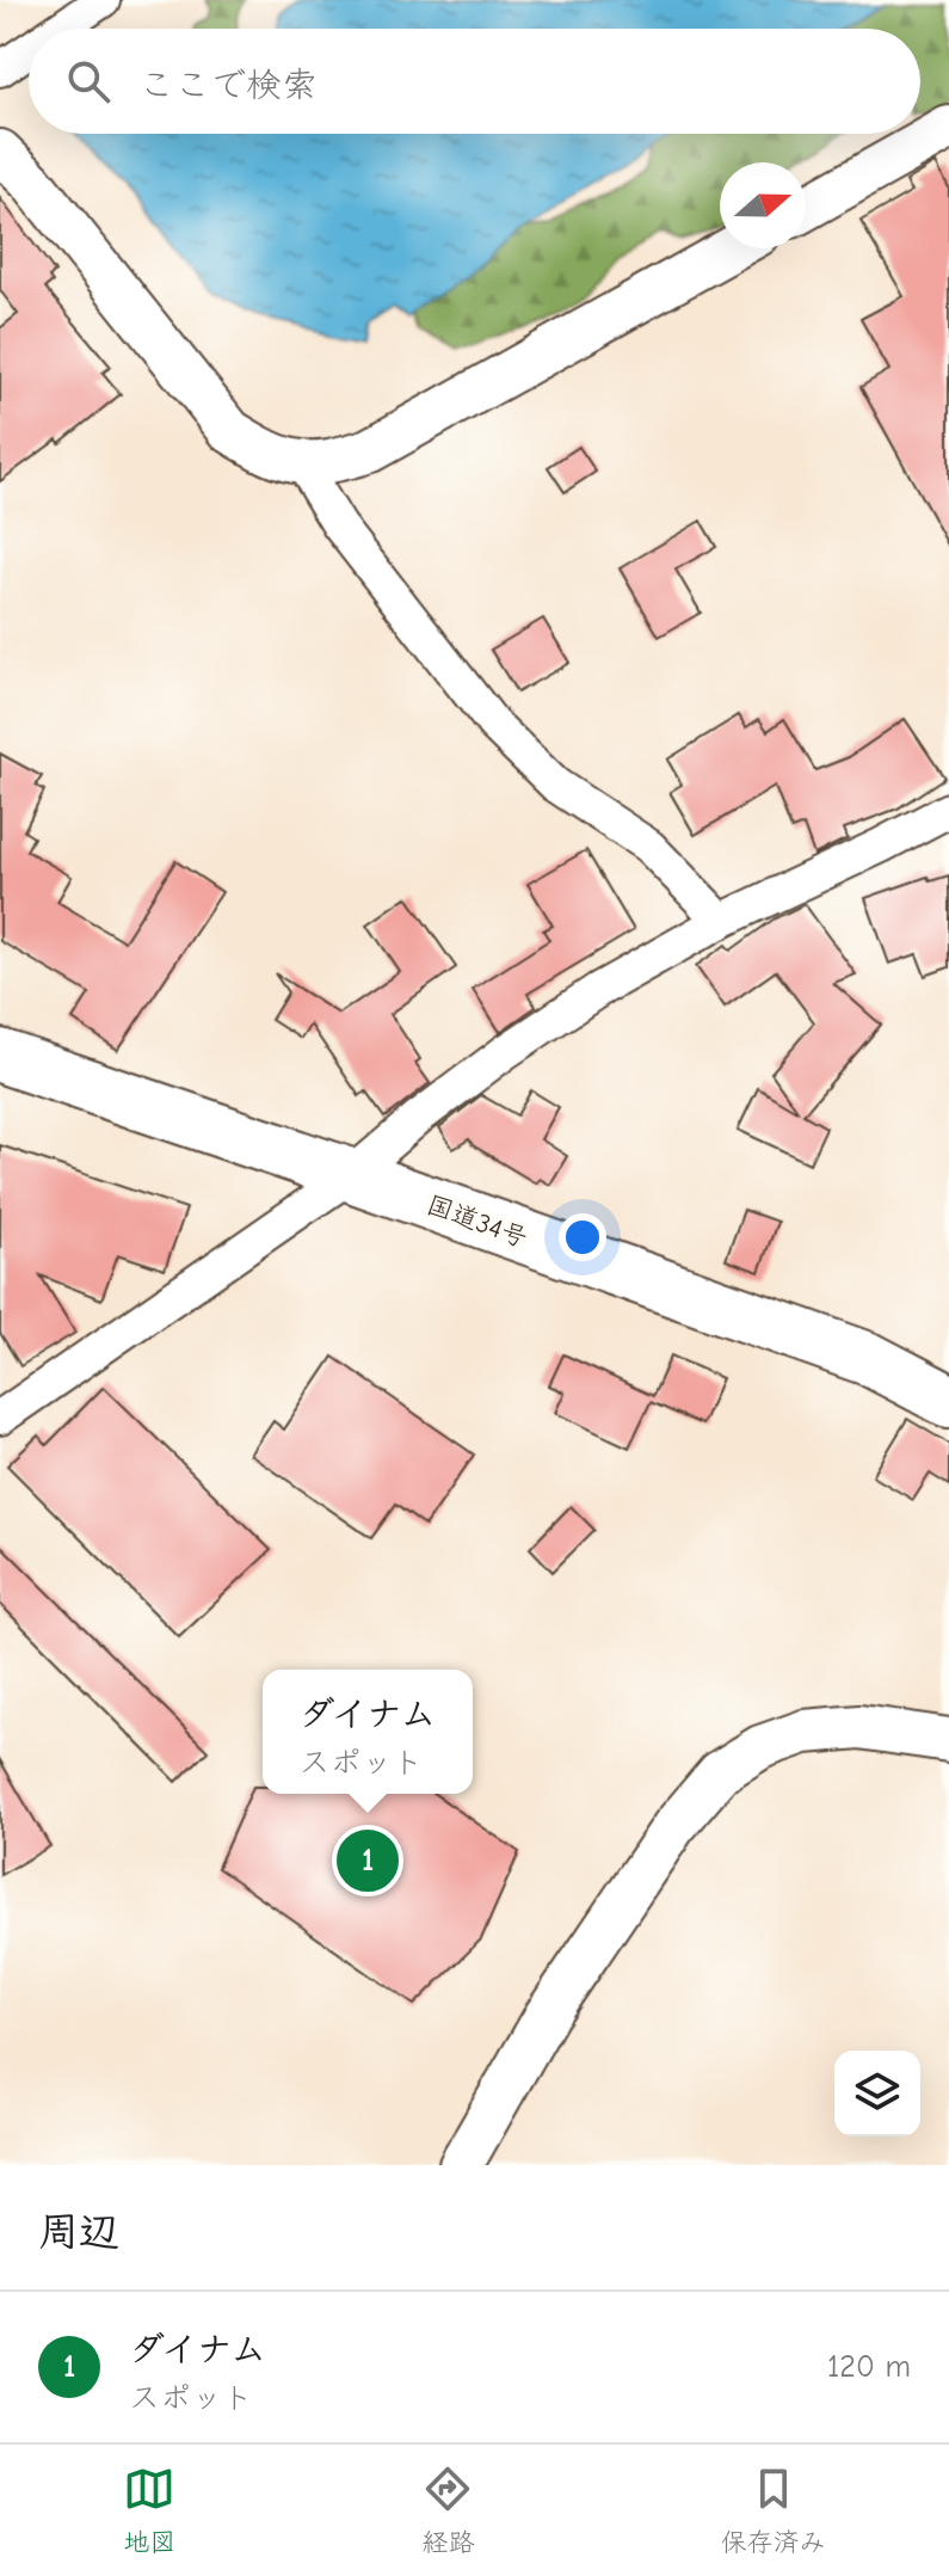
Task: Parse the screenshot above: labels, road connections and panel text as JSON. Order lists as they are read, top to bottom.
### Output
{
  "streets": {
    "highway": ["国道34号"]
  },
  "north": "right",
  "page": {
    "search": "ここで検索",
    "popup": ["ダイナム", "スポット"],
    "pins": "1",
    "heading": "周辺",
    "list": [
      {
        "mark": "1",
        "name": "ダイナム",
        "note": "スポット",
        "value": "120 m"
      }
    ],
    "nav": ["地図", "経路", "保存済み"]
  }
}
